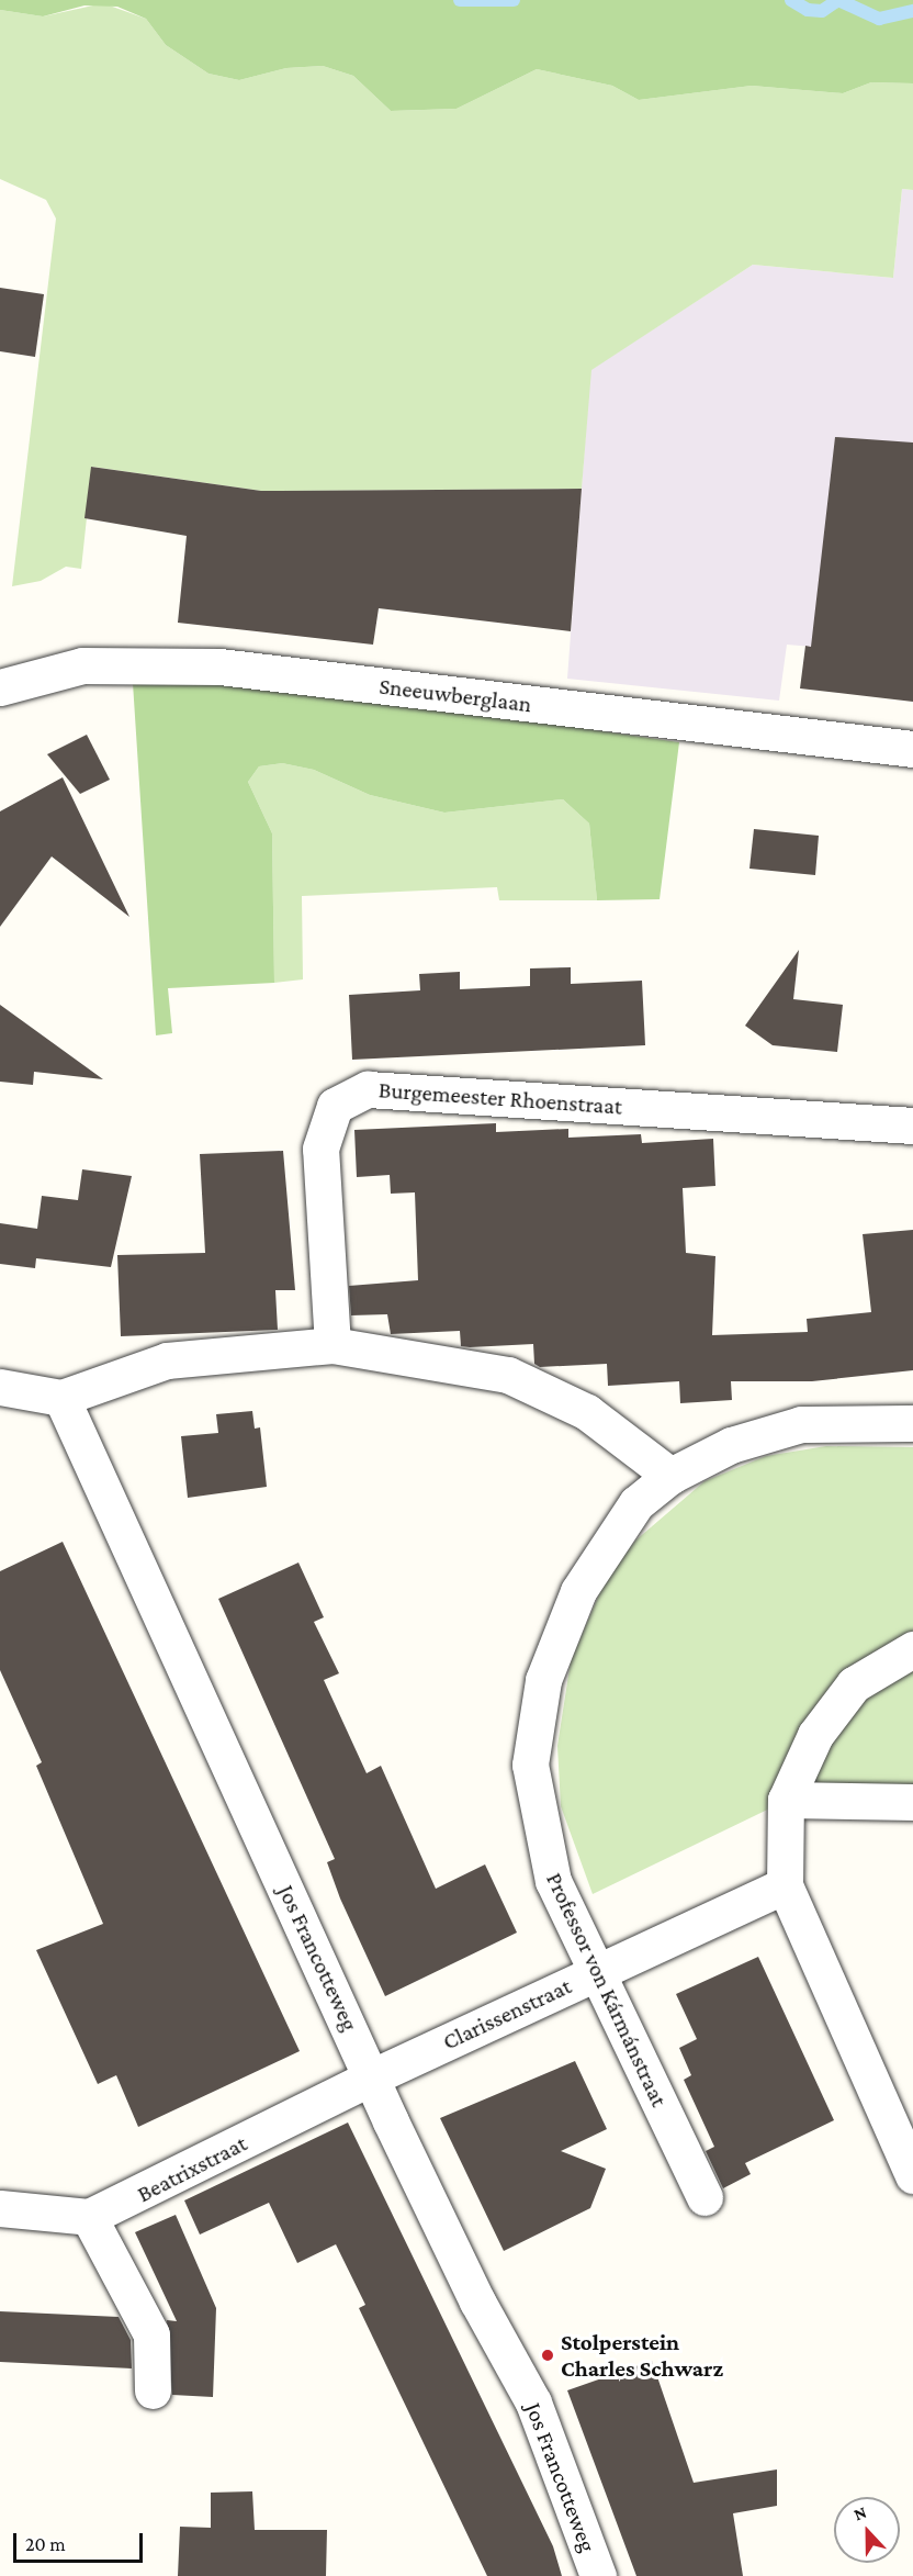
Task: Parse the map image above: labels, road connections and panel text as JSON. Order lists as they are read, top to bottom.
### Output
{
  "streets": {
    "street": [
      "Sneeuwberglaan",
      "Burgemeester Rhoenstraat",
      "Jos Francotteweg",
      "Professor von Kármánstraat",
      "Clarissenstraat",
      "Beatrixstraat"
    ]
  },
  "crossings": [
    ["Jos Francotteweg", "Clarissenstraat"],
    ["Jos Francotteweg", "Beatrixstraat"],
    ["Professor von Kármánstraat", "Clarissenstraat"],
    ["Clarissenstraat", "Beatrixstraat"]
  ],
  "places": ["Stolperstein Charles Schwarz"],
  "scale_bar": "20 m",
  "north": "top"
}
